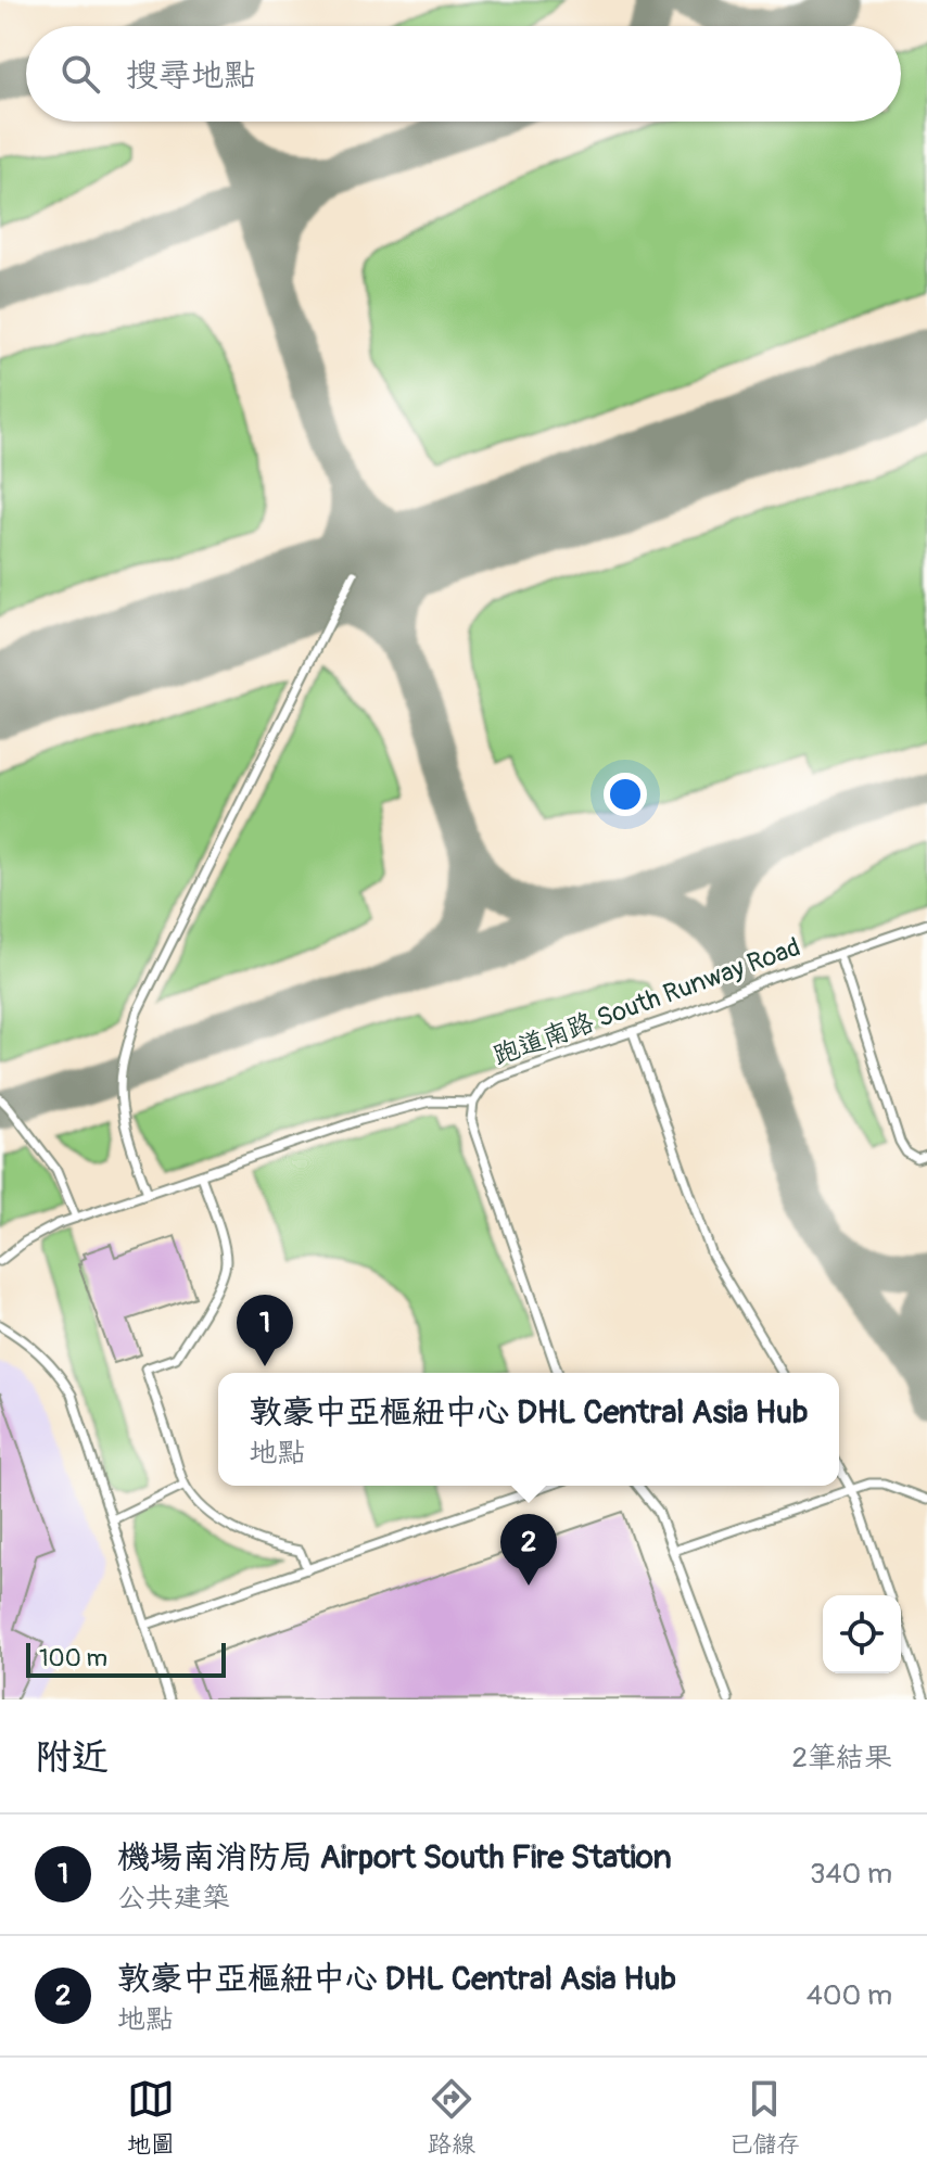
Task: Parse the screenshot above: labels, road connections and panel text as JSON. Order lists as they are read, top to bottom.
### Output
{
  "streets": {
    "lane": ["跑道南路 South Runway Road"]
  },
  "scale_bar": "100 m",
  "page": {
    "search": "搜尋地點",
    "pins": ["1", "2"],
    "popup": ["敦豪中亞樞紐中心 DHL Central Asia Hub", "地點"],
    "scale": "100 m",
    "heading": ["附近", "2筆結果"],
    "list": [
      {
        "mark": "1",
        "name": "機場南消防局 Airport South Fire Station",
        "note": "公共建築",
        "value": "340 m"
      },
      {
        "mark": "2",
        "name": "敦豪中亞樞紐中心 DHL Central Asia Hub",
        "note": "地點",
        "value": "400 m"
      }
    ],
    "nav": ["地圖", "路線", "已儲存"]
  }
}
